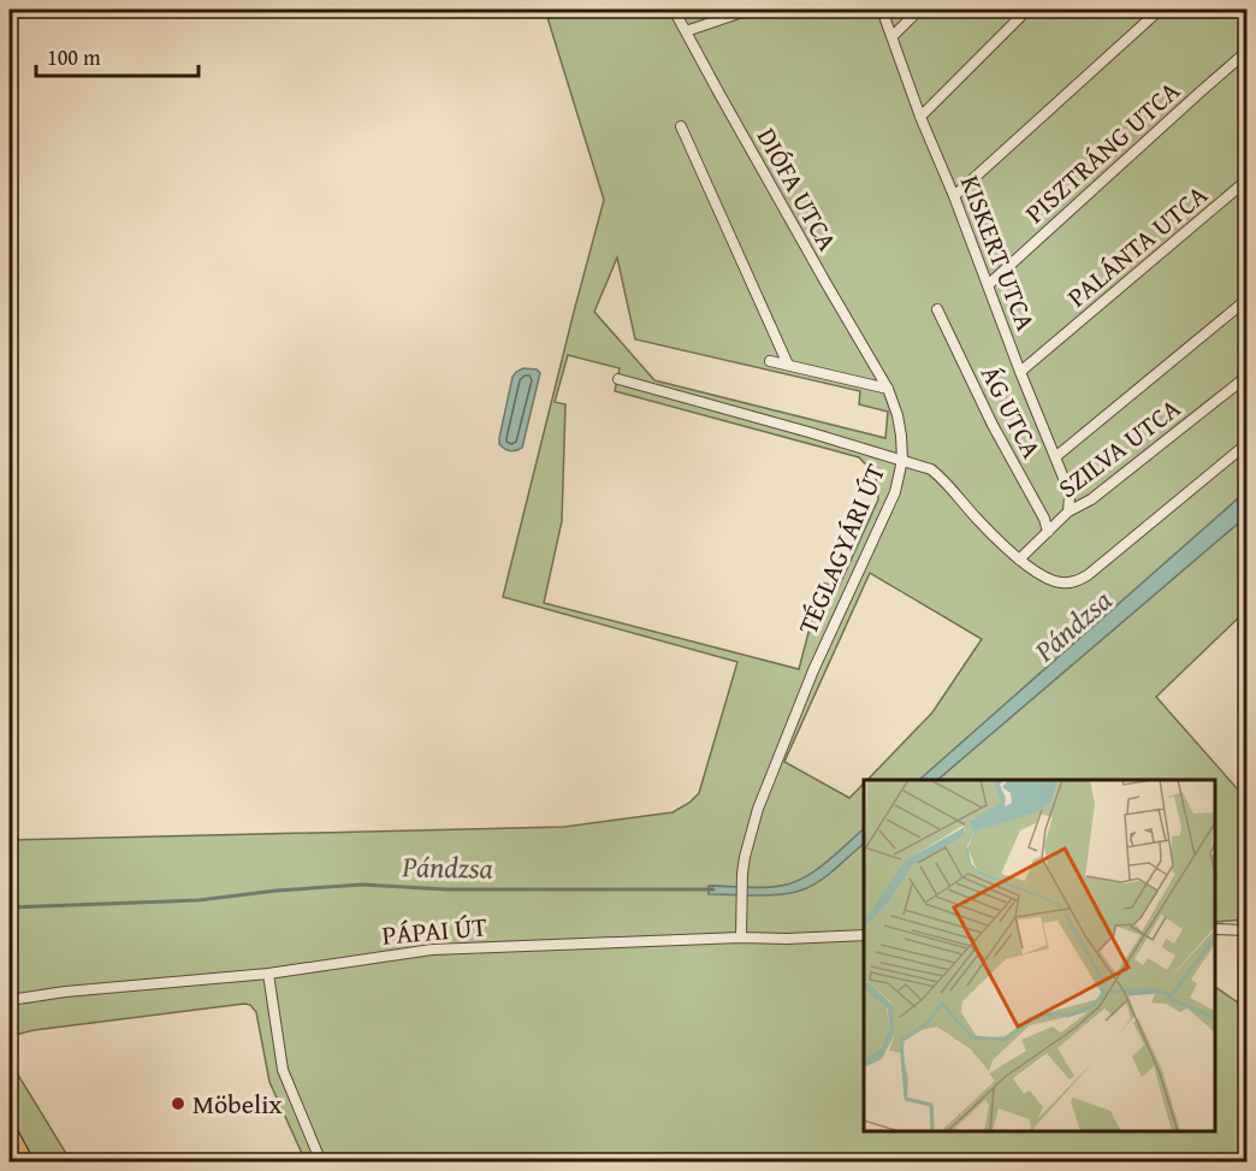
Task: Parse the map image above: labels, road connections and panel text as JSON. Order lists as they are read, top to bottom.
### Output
{
  "streets": {
    "street": [
      "PISZTRÁNG UTCA",
      "DIÓFA UTCA",
      "PALÁNTA UTCA",
      "KISKERT UTCA",
      "ÁG UTCA",
      "SZILVA UTCA",
      "TÉGLAGYÁRI ÚT",
      "PÁPAI ÚT"
    ]
  },
  "crossings": [
    ["PISZTRÁNG UTCA", "KISKERT UTCA"],
    ["DIÓFA UTCA", "TÉGLAGYÁRI ÚT"],
    ["PALÁNTA UTCA", "KISKERT UTCA"],
    ["KISKERT UTCA", "SZILVA UTCA"],
    ["ÁG UTCA", "SZILVA UTCA"],
    ["TÉGLAGYÁRI ÚT", "PÁPAI ÚT"]
  ],
  "water": ["Pándzsa"],
  "places": ["Möbelix"],
  "scale_bar": "100 m"
}
